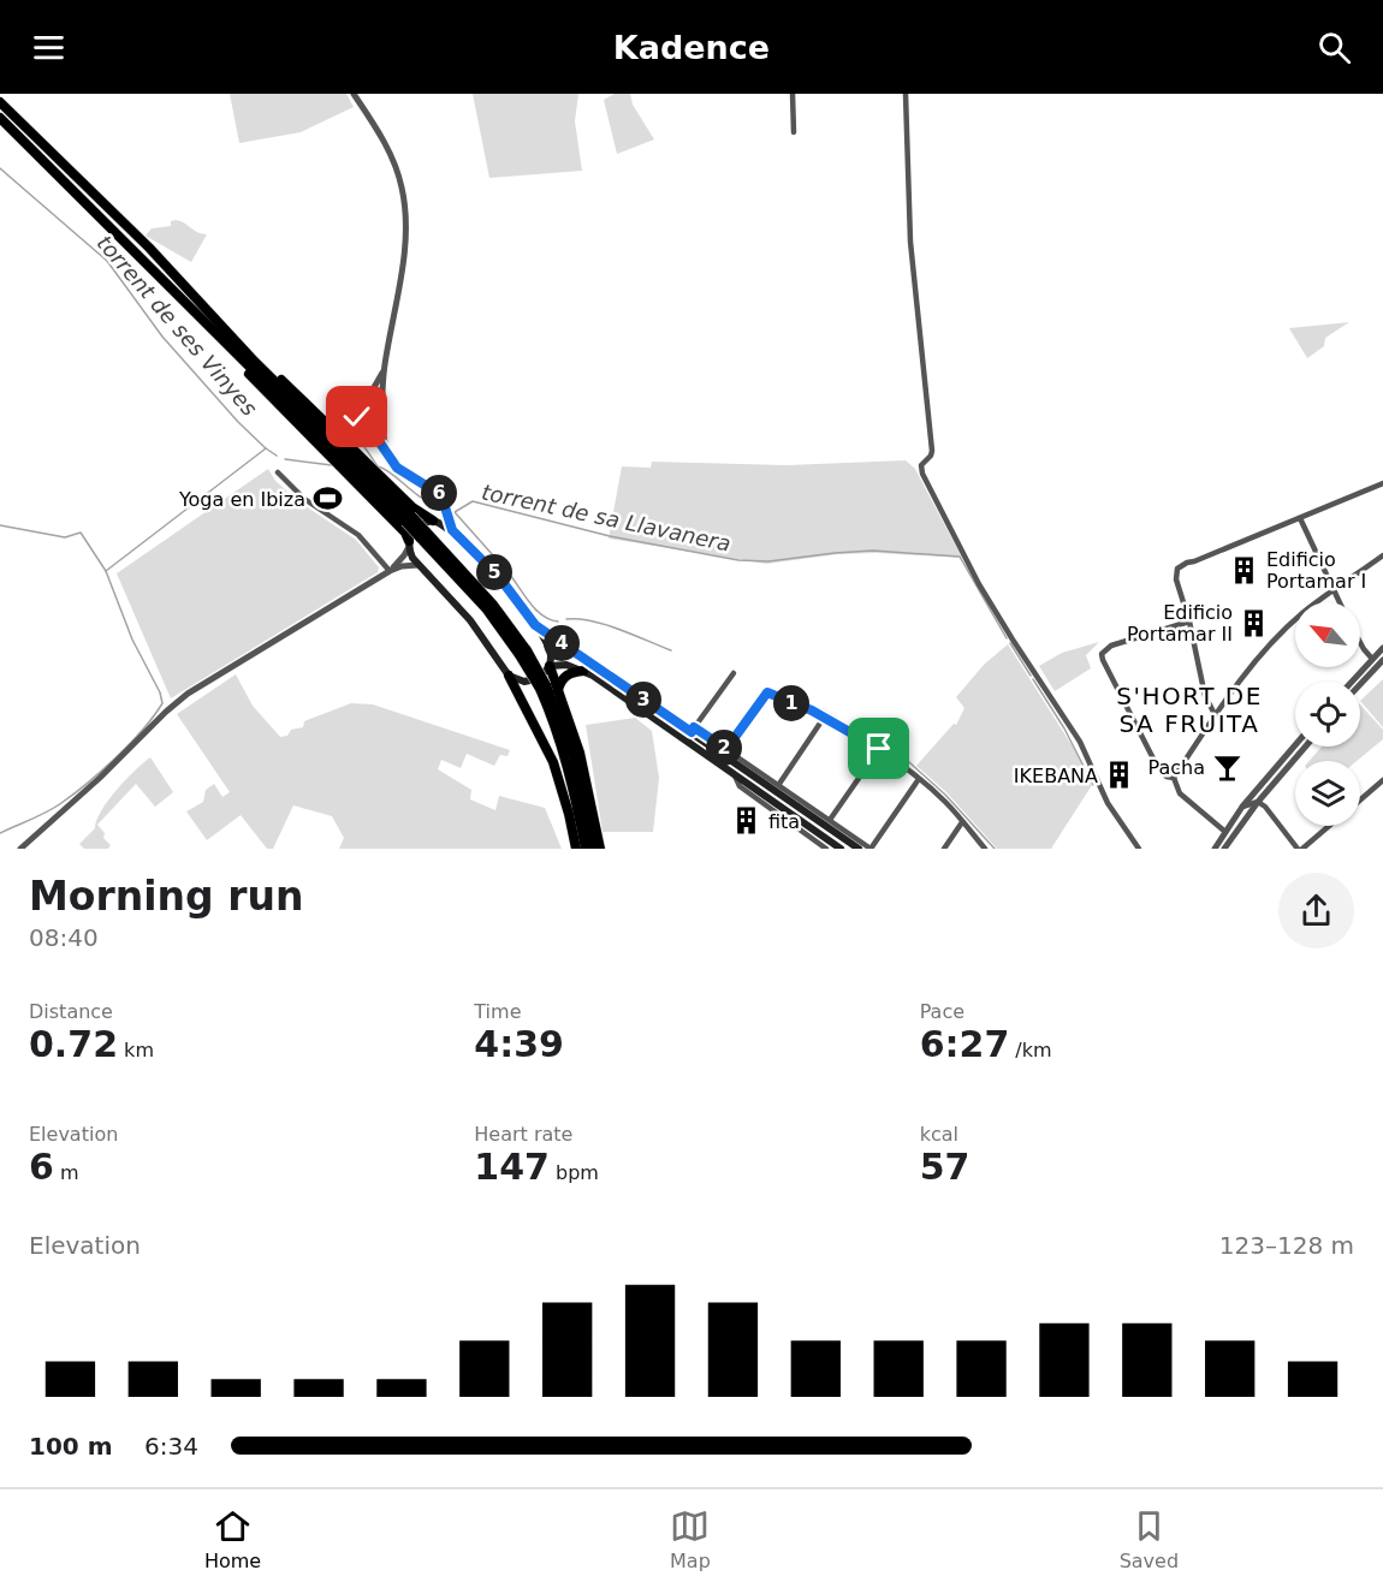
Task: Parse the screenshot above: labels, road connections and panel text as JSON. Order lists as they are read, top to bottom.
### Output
{
  "districts": ["S'HORT DE SA FRUITA"],
  "water": ["torrent de ses Vinyes", "torrent de sa Llavanera"],
  "places": {
    "sports": ["Yoga en Ibiza"],
    "building": [
      "Edificio Portamar I",
      "Edificio Portamar II",
      "IKEBANA",
      "fita"
    ],
    "bar": ["Pacha"]
  },
  "north": "top left",
  "page": {
    "header": "Kadence",
    "pins": [
      "6",
      "5",
      "4",
      "3",
      "1",
      "2"
    ],
    "heading": ["Morning run", "08:40"],
    "stats": [
      ["Distance", "0.72 km"],
      ["Time", "4:39"],
      ["Pace", "6:27 /km"],
      ["Elevation", "6 m"],
      ["Heart rate", "147 bpm"],
      ["kcal", "57"]
    ],
    "chart": ["Elevation", "123–128 m"],
    "list": [
      {
        "name": "100 m",
        "note": "6:34"
      }
    ],
    "tabs": ["Home", "Map", "Saved"]
  }
}
